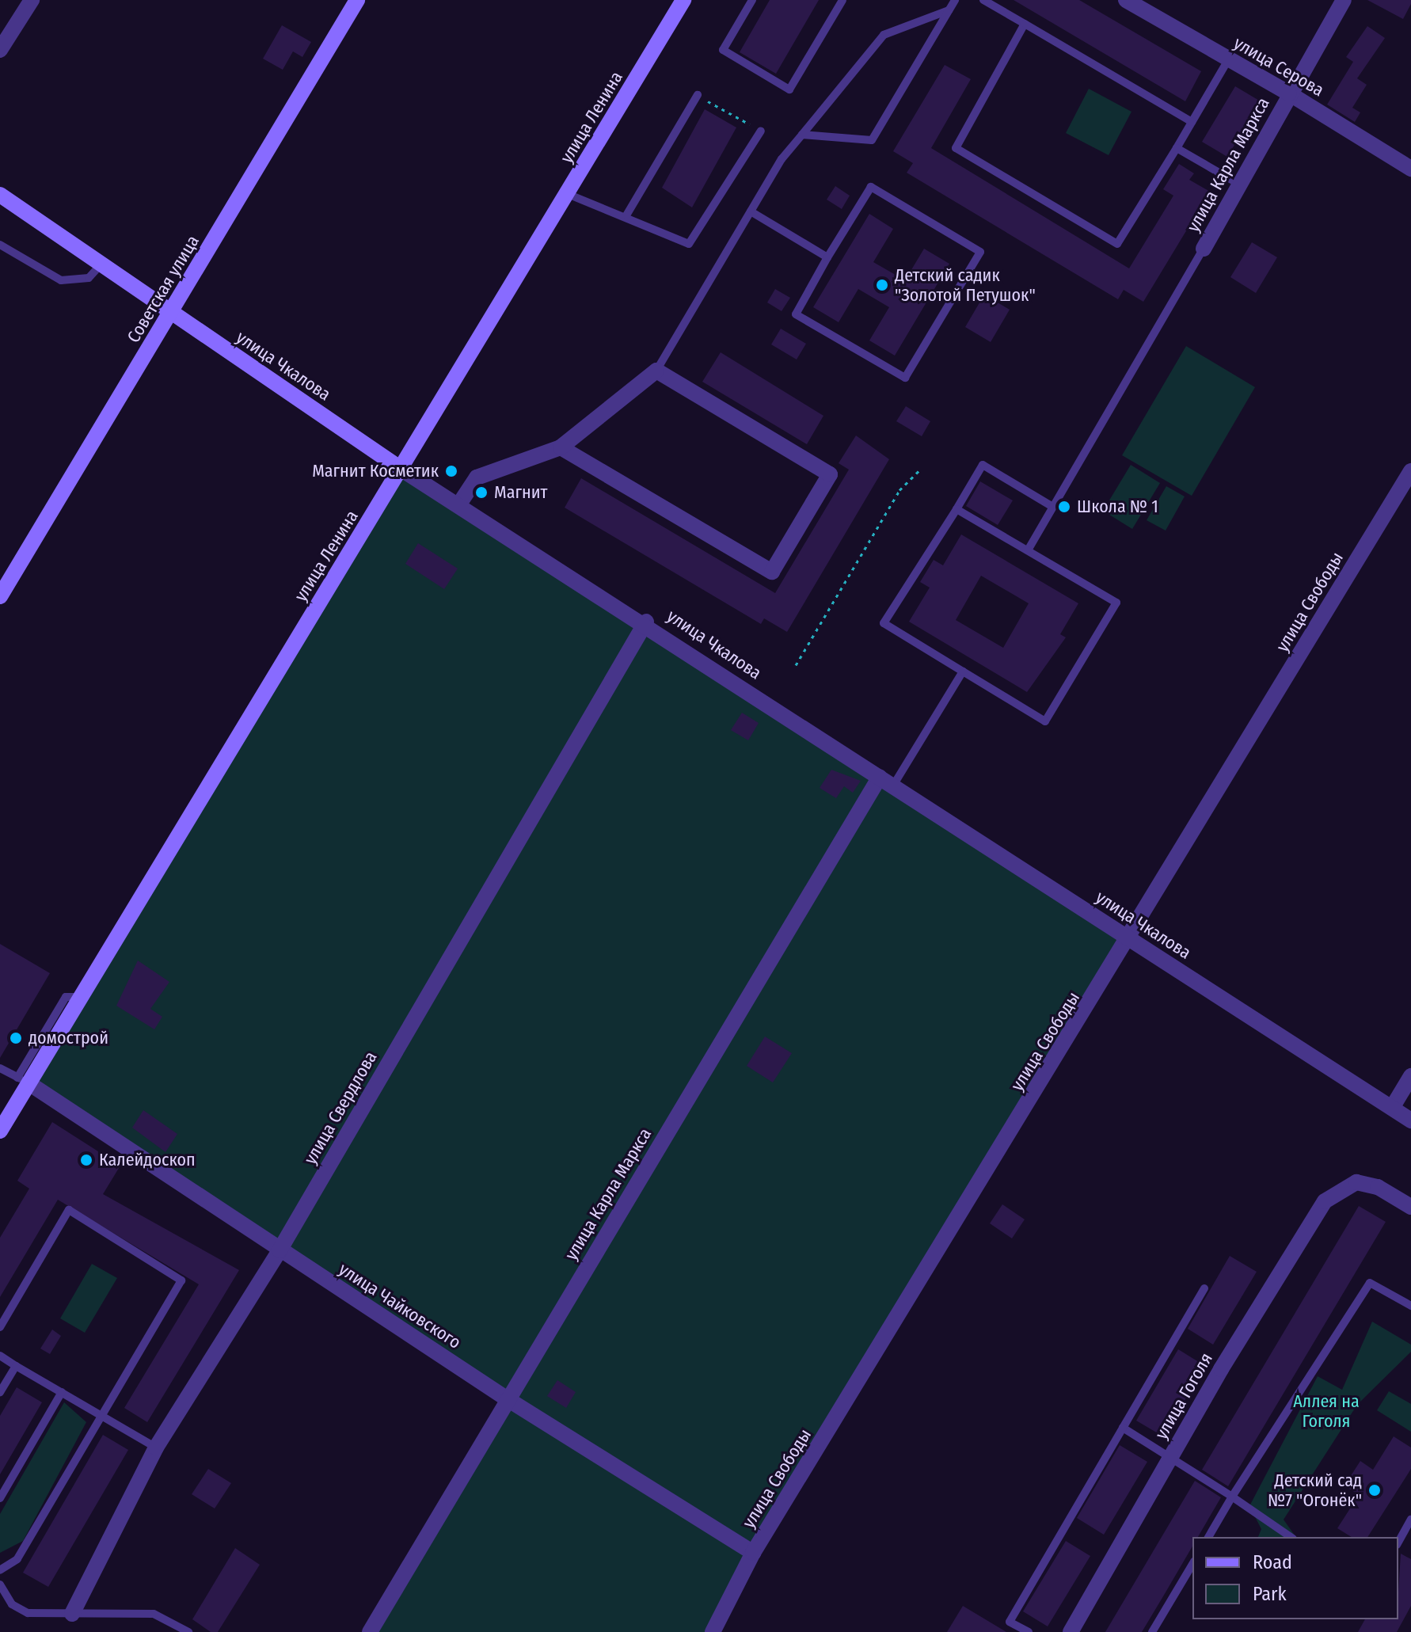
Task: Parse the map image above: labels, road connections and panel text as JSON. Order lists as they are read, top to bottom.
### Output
{
  "streets": {
    "main road": ["улица Ленина", "Советская улица", "улица Чкалова"],
    "street": [
      "улица Серова",
      "улица Карла Маркса",
      "улица Свободы",
      "улица Свердлова",
      "улица Чайковского",
      "улица Гоголя"
    ]
  },
  "crossings": [
    ["улица Серова", "улица Карла Маркса"],
    ["улица Ленина", "улица Чкалова"],
    ["улица Ленина", "улица Чайковского"],
    ["улица Карла Маркса", "улица Чкалова"],
    ["улица Карла Маркса", "улица Чайковского"],
    ["Советская улица", "улица Чкалова"],
    ["улица Чкалова", "улица Свободы"],
    ["улица Чкалова", "улица Свердлова"],
    ["улица Свободы", "улица Чайковского"],
    ["улица Свердлова", "улица Чайковского"]
  ],
  "parks": ["Аллея на Гоголя"],
  "places": [
    "Детский садик \"Золотой Петушок\"",
    "Магнит Косметик",
    "Магнит",
    "Школа № 1",
    "домострой",
    "Калейдоскоп",
    "Детский сад №7 \"Огонёк\""
  ],
  "legend": ["Road", "Park"]
}
